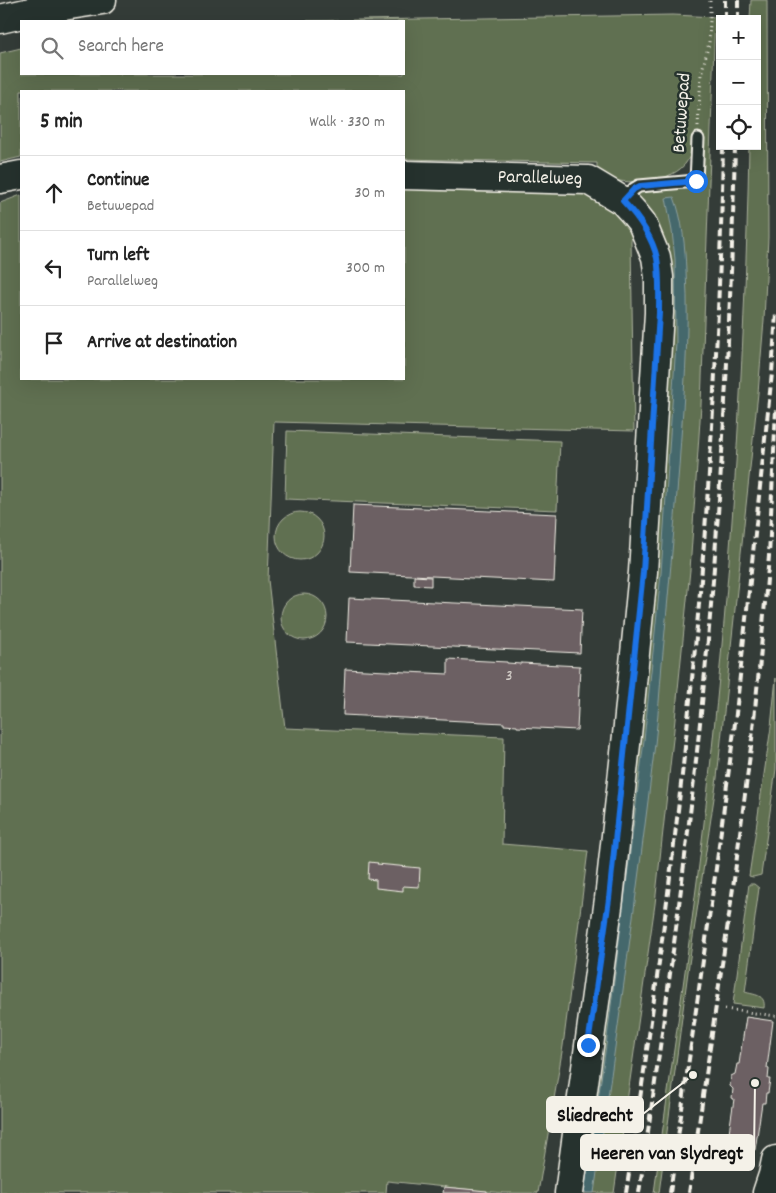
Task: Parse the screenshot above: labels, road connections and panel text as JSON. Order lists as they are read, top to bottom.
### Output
{
  "streets": {
    "street": ["Parallelweg"],
    "lane": ["Betuwepad"]
  },
  "crossings": [
    ["Betuwepad", "Parallelweg"]
  ],
  "places": ["Sliedrecht", "Heeren van Slydregt"],
  "house_numbers": ["3"],
  "page": {
    "map_buttons": ["+", "−"],
    "search": "Search here",
    "heading": ["5 min", "Walk · 330 m"],
    "list": [
      ["Continue", "Betuwepad", "30 m"],
      ["Turn left", "Parallelweg", "300 m"],
      "Arrive at destination"
    ]
  }
}
